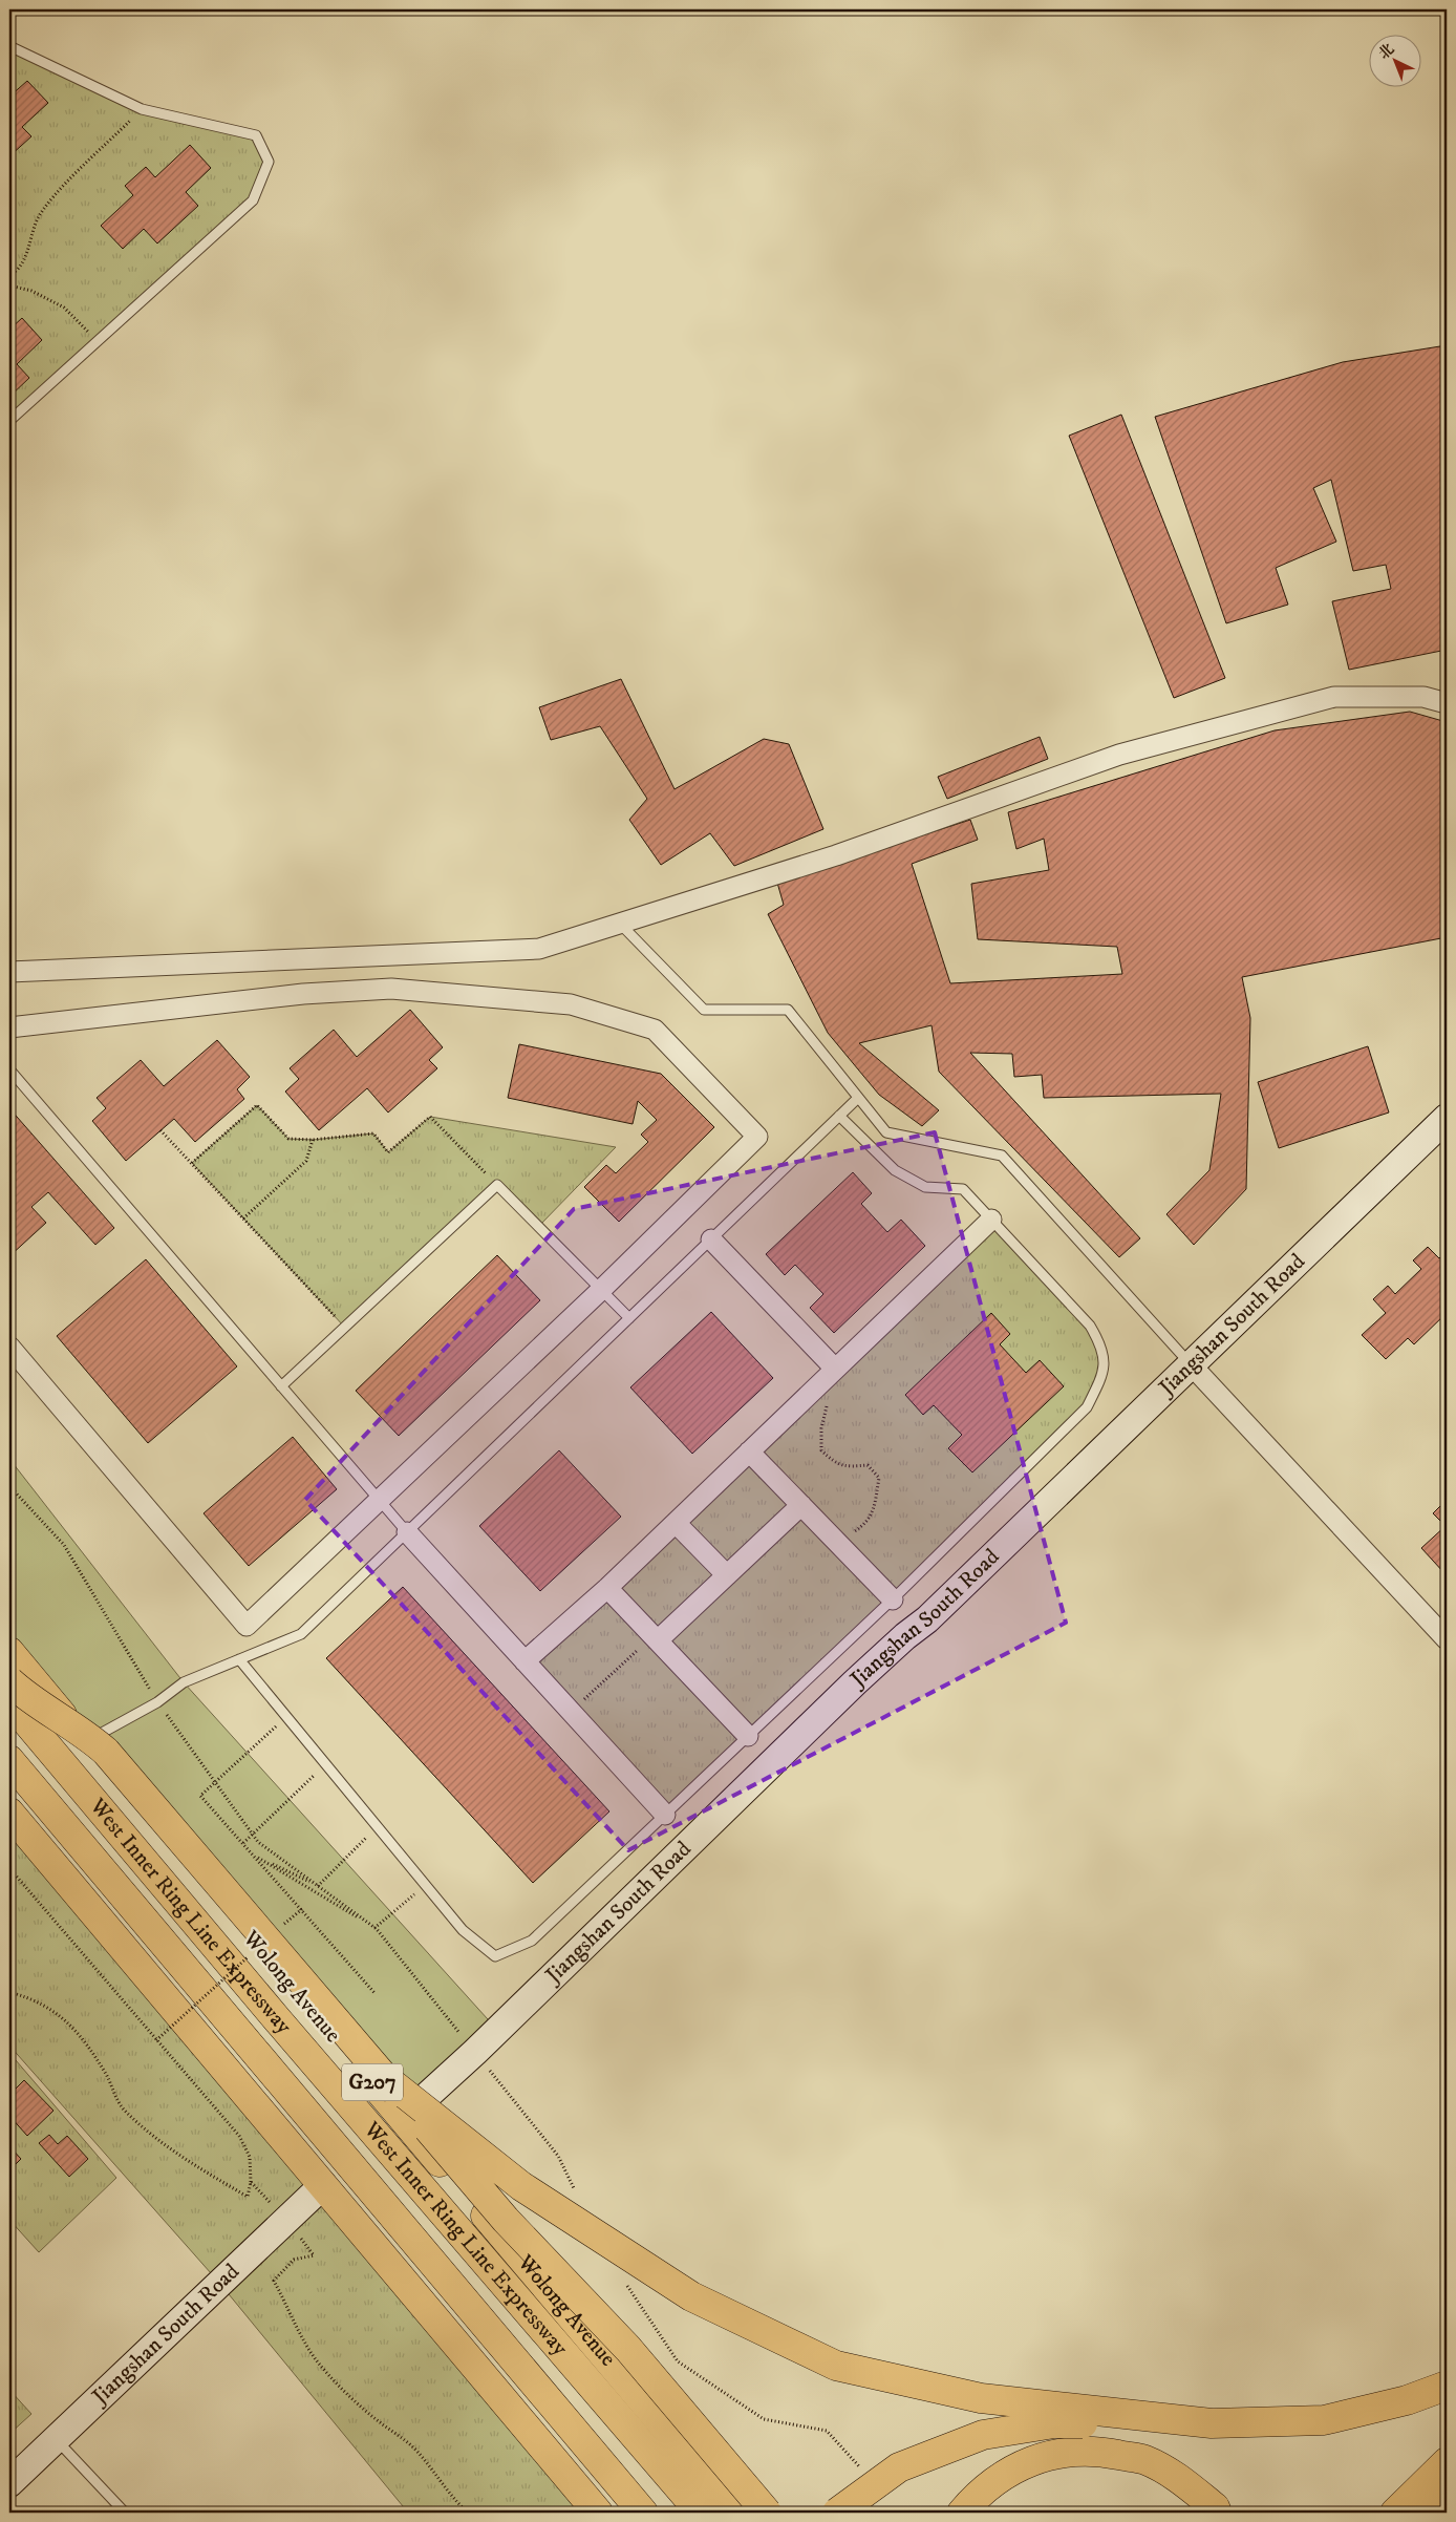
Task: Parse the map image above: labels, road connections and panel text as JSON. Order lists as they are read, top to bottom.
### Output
{
  "streets": {
    "main road": ["West Inner Ring Line Expressway", "Wolong Avenue", "G207"],
    "street": ["Jiangshan South Road"]
  },
  "crossings": [
    ["Jiangshan South Road", "Wolong Avenue"]
  ],
  "north": "top left"
}
